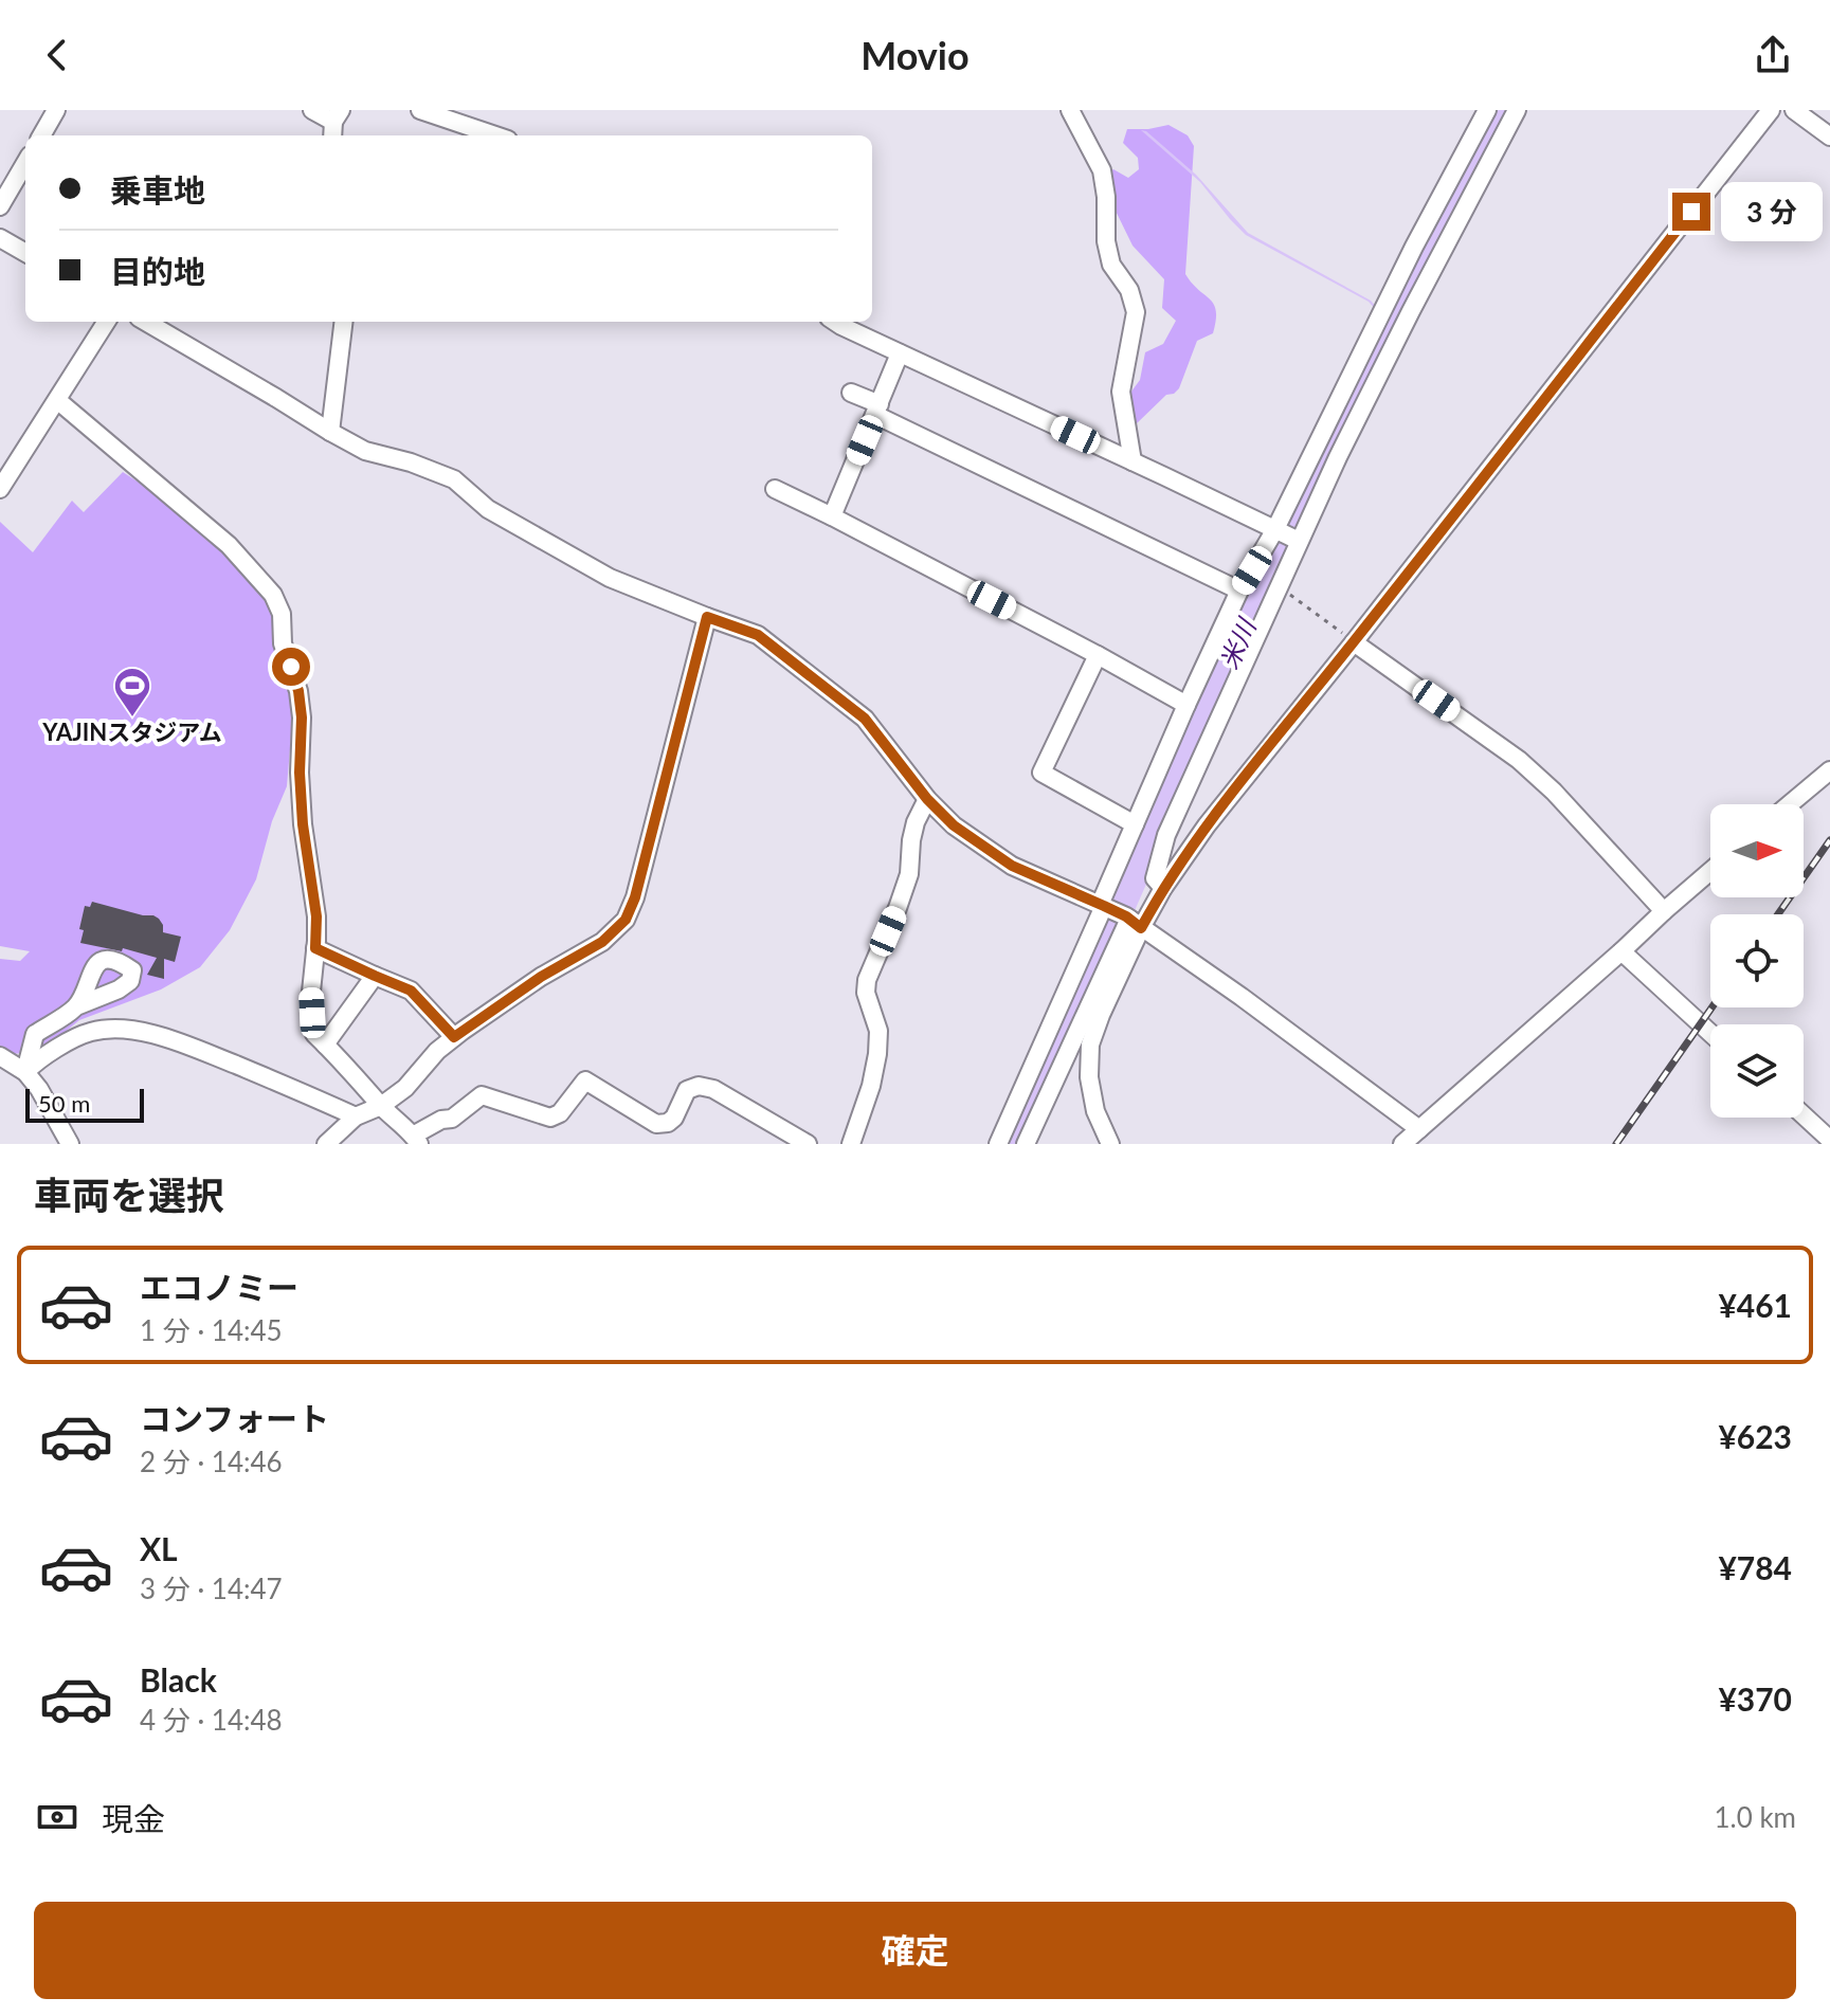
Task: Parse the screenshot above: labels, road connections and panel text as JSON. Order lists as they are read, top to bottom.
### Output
{
  "water": ["米川"],
  "places": {
    "sports": ["YAJINスタジアム"]
  },
  "scale_bar": "50 m",
  "north": "right",
  "page": {
    "header": "Movio",
    "banner": ["乗車地", "目的地"],
    "bubble": "3 分",
    "scale": "50 m",
    "heading": "車両を選択",
    "list": [
      {
        "name": "エコノミー",
        "note": "1 分 · 14:45",
        "value": "¥461"
      },
      {
        "name": "コンフォート",
        "note": "2 分 · 14:46",
        "value": "¥623"
      },
      {
        "name": "XL",
        "note": "3 分 · 14:47",
        "value": "¥784"
      },
      {
        "name": "Black",
        "note": "4 分 · 14:48",
        "value": "¥370"
      }
    ],
    "pay": ["現金", "1.0 km"],
    "buttons": "確定"
  }
}
